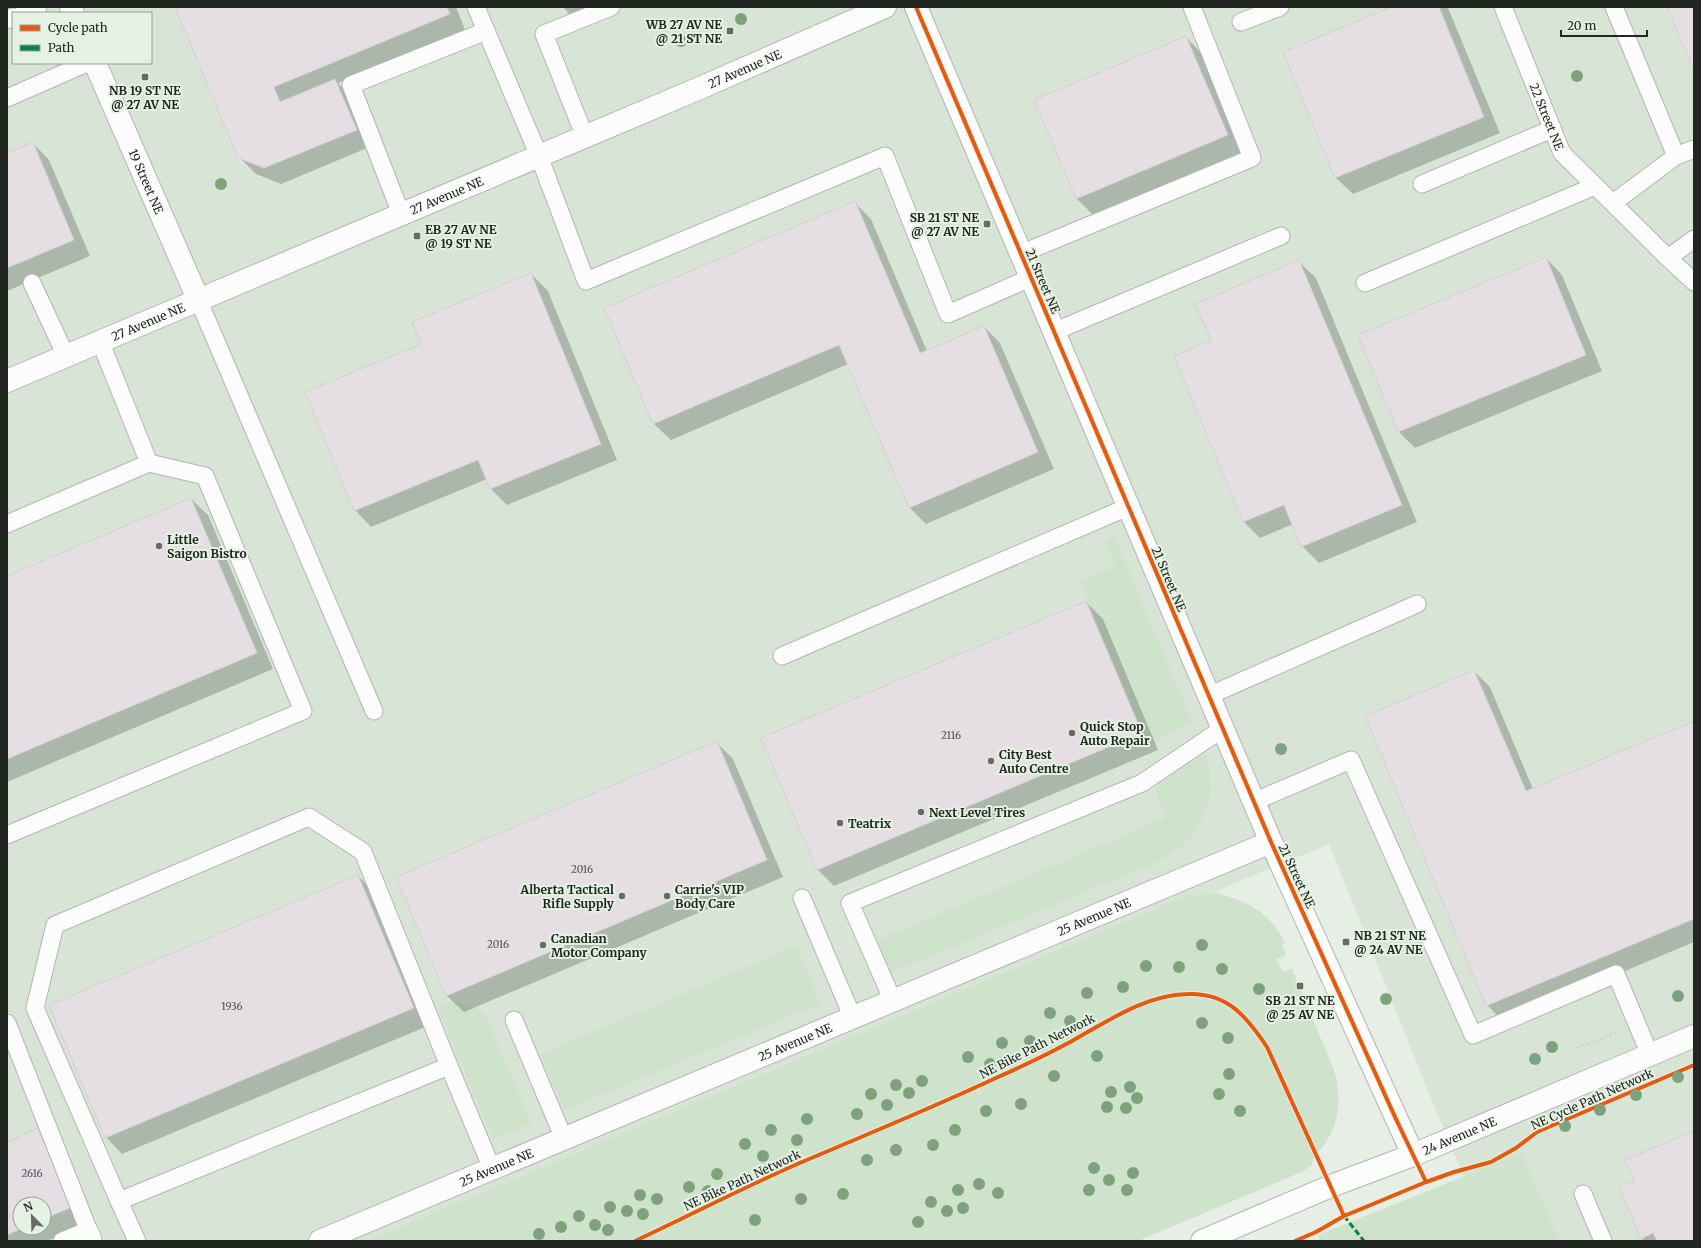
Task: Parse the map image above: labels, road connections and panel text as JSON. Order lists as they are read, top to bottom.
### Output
{
  "streets": {
    "street": [
      "27 Avenue NE",
      "19 Street NE",
      "21 Street NE",
      "25 Avenue NE",
      "24 Avenue NE"
    ],
    "lane": ["22 Street NE"],
    "cycle path": ["NE Bike Path Network", "NE Cycle Path Network"]
  },
  "crossings": [
    ["27 Avenue NE", "19 Street NE"],
    ["21 Street NE", "25 Avenue NE"],
    ["21 Street NE", "24 Avenue NE"]
  ],
  "places": {
    "transit": [
      "WB 27 AV NE @ 21 ST NE",
      "NB 19 ST NE @ 27 AV NE",
      "SB 21 ST NE @ 27 AV NE",
      "EB 27 AV NE @ 19 ST NE",
      "NB 21 ST NE @ 24 AV NE",
      "SB 21 ST NE @ 25 AV NE"
    ],
    "other": [
      "Little Saigon Bistro",
      "Quick Stop Auto Repair",
      "City Best Auto Centre",
      "Next Level Tires",
      "Teatrix",
      "Alberta Tactical Rifle Supply",
      "Carrie's VIP Body Care",
      "Canadian Motor Company"
    ]
  },
  "house_numbers": [
    "2116",
    "2016",
    "2016",
    "1936",
    "2616"
  ],
  "legend": ["Cycle path", "Path"],
  "scale_bar": "20 m",
  "north": "top left"
}
